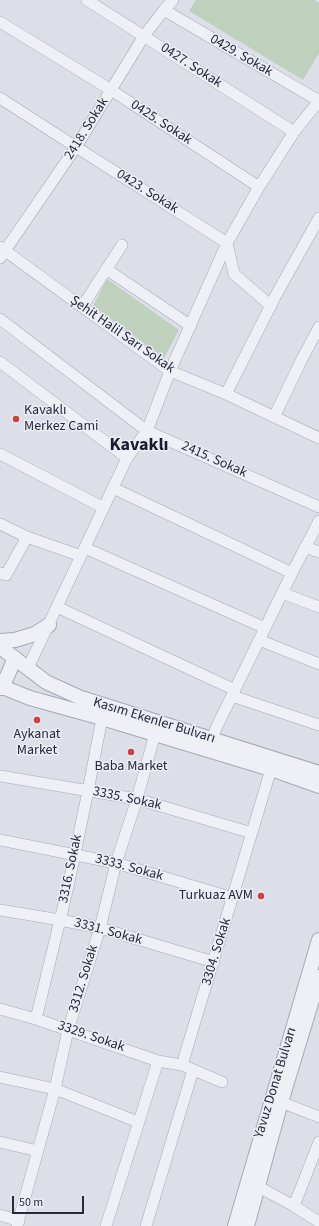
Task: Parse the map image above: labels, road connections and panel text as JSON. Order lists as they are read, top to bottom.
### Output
{
  "streets": {
    "street": [
      "0429. Sokak",
      "0427. Sokak",
      "0425. Sokak",
      "2418. Sokak",
      "0423. Sokak",
      "Şehit Halil Sarı Sokak",
      "2415. Sokak",
      "Kasım Ekenler Bulvarı",
      "3335. Sokak",
      "3333. Sokak",
      "3316. Sokak",
      "3331. Sokak",
      "3304. Sokak",
      "3312. Sokak",
      "3329. Sokak",
      "Yavuz Donat Bulvarı"
    ]
  },
  "crossings": [
    ["0429. Sokak", "2418. Sokak"],
    ["0427. Sokak", "2418. Sokak"],
    ["0425. Sokak", "2418. Sokak"],
    ["2418. Sokak", "0423. Sokak"],
    ["2418. Sokak", "Şehit Halil Sarı Sokak"],
    ["Kasım Ekenler Bulvarı", "3316. Sokak"],
    ["Kasım Ekenler Bulvarı", "3304. Sokak"],
    ["Kasım Ekenler Bulvarı", "3312. Sokak"],
    ["3335. Sokak", "3316. Sokak"],
    ["3335. Sokak", "3304. Sokak"],
    ["3335. Sokak", "3312. Sokak"],
    ["3333. Sokak", "3316. Sokak"],
    ["3333. Sokak", "3304. Sokak"],
    ["3333. Sokak", "3312. Sokak"],
    ["3316. Sokak", "3331. Sokak"],
    ["3316. Sokak", "3329. Sokak"],
    ["3331. Sokak", "3304. Sokak"],
    ["3331. Sokak", "3312. Sokak"],
    ["3304. Sokak", "3329. Sokak"],
    ["3312. Sokak", "3329. Sokak"]
  ],
  "districts": ["Kavaklı"],
  "places": [
    "Kavaklı Merkez Cami",
    "Aykanat Market",
    "Baba Market",
    "Turkuaz AVM"
  ],
  "scale_bar": "50 m"
}
